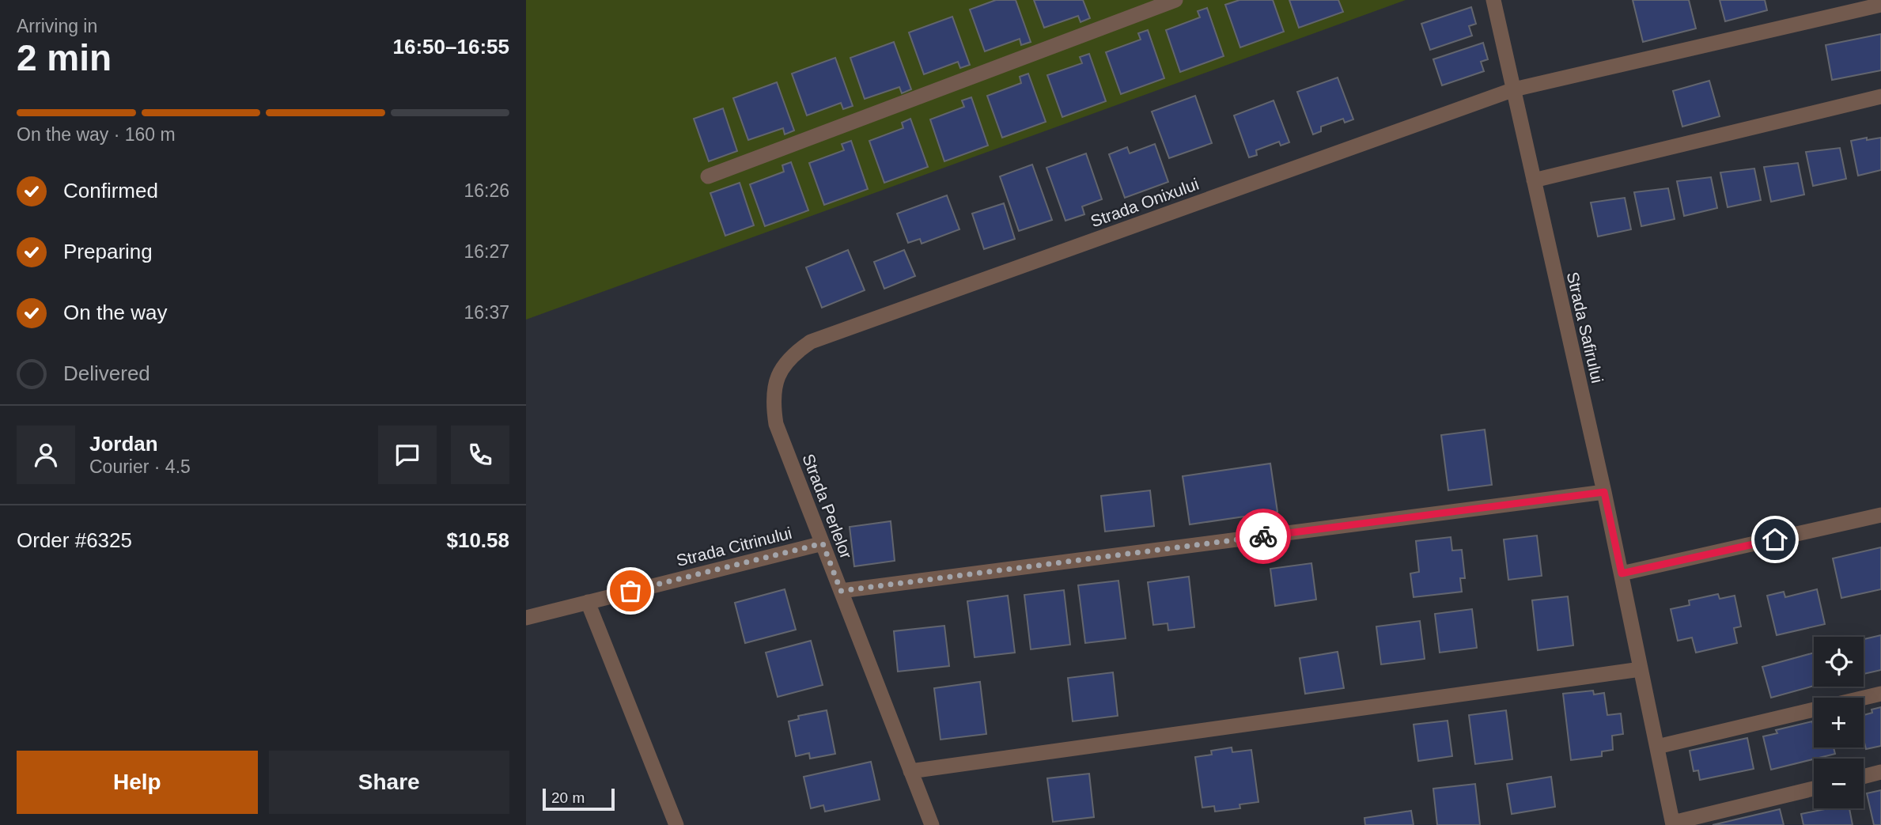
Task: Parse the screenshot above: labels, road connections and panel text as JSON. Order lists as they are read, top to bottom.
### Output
{
  "streets": {
    "street": [
      "Strada Onixului",
      "Strada Safirului",
      "Strada Perlelor",
      "Strada Citrinului"
    ]
  },
  "crossings": [
    ["Strada Onixului", "Strada Safirului"],
    ["Strada Onixului", "Strada Perlelor"],
    ["Strada Perlelor", "Strada Citrinului"]
  ],
  "scale_bar": "20 m",
  "page": {
    "heading": ["2 min", "Arriving in", "16:50–16:55"],
    "panel": [
      "Jordan",
      "Courier · 4.5",
      "Order #6325",
      "$10.58"
    ],
    "bar": "On the way · 160 m",
    "list": [
      ["Confirmed", "16:26"],
      ["Preparing", "16:27"],
      ["On the way", "16:37"],
      "Delivered"
    ],
    "map_buttons": ["+", "−"],
    "buttons": ["Help", "Share"],
    "scale": "20 m"
  }
}
